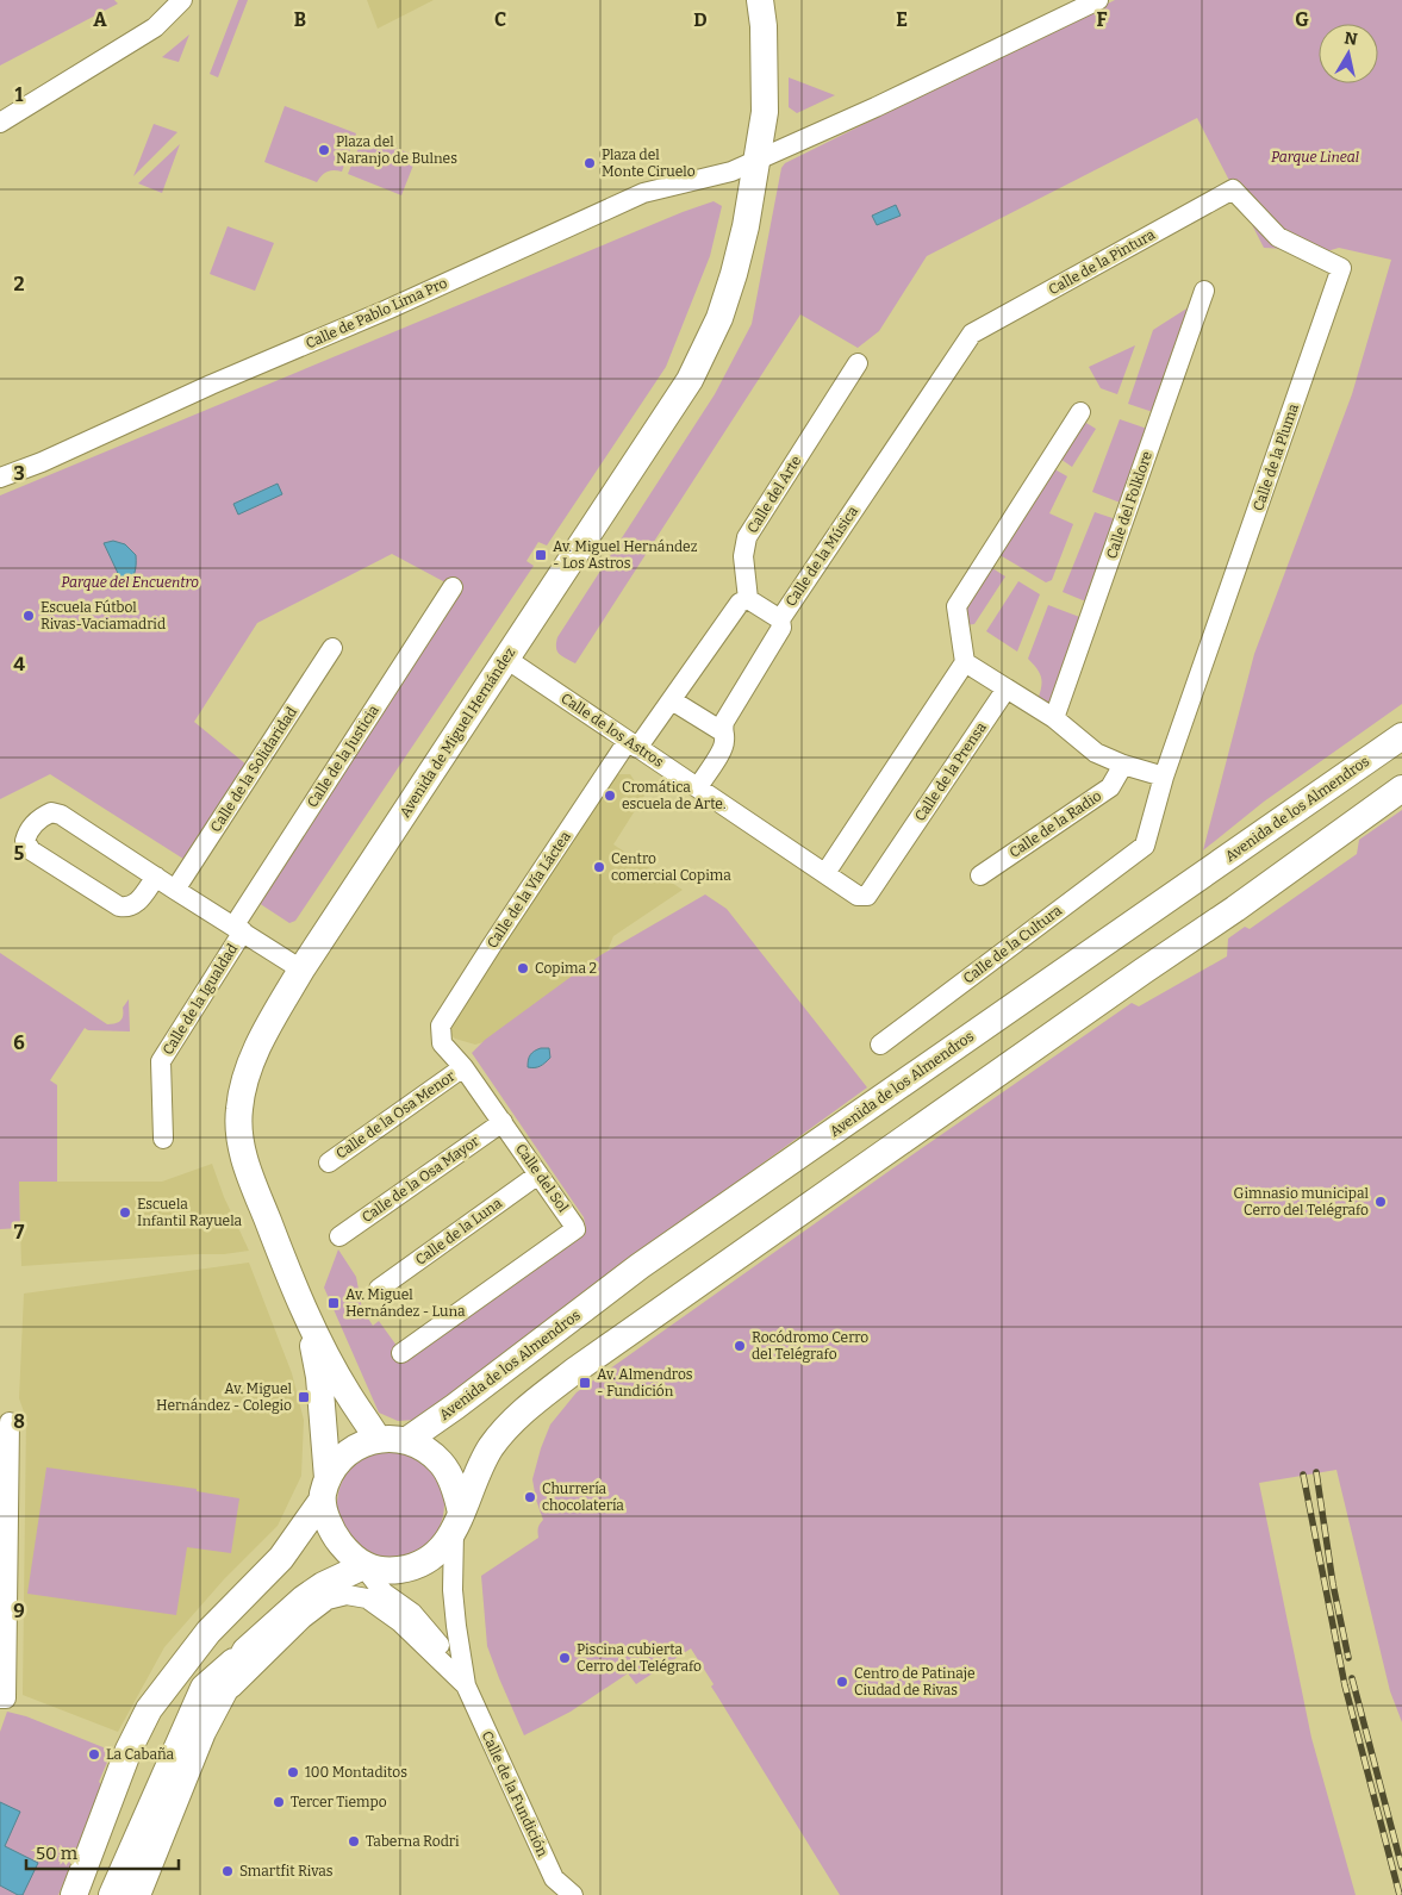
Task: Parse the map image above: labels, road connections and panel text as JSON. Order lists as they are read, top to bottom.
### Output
{
  "streets": {
    "main road": ["Avenida de Miguel Hernández", "Avenida de los Almendros"],
    "street": [
      "Calle de la Pintura",
      "Calle de Pablo Lima Pro",
      "Calle de la Pluma",
      "Calle del Arte",
      "Calle del Folklore",
      "Calle de la Música",
      "Calle de los Astros",
      "Calle de la Justicia",
      "Calle de la Solidaridad",
      "Calle de la Prensa",
      "Calle de la Radio",
      "Calle de la Vía Láctea",
      "Calle de la Cultura",
      "Calle de la Igualdad",
      "Calle de la Osa Menor",
      "Calle del Sol",
      "Calle de la Osa Mayor",
      "Calle de la Luna",
      "Calle de la Fundición"
    ]
  },
  "crossings": [
    ["Calle de la Pintura", "Calle de la Pluma"],
    ["Calle de la Pintura", "Calle de la Música"],
    ["Calle de Pablo Lima Pro", "Avenida de Miguel Hernández"],
    ["Calle de la Pluma", "Calle de la Cultura"],
    ["Calle de la Música", "Calle de los Astros"],
    ["Calle de los Astros", "Avenida de Miguel Hernández"],
    ["Calle de los Astros", "Calle de la Prensa"],
    ["Calle de los Astros", "Calle de la Vía Láctea"],
    ["Avenida de Miguel Hernández", "Avenida de los Almendros"],
    ["Avenida de Miguel Hernández", "Calle de la Fundición"],
    ["Calle de la Justicia", "Calle de la Igualdad"],
    ["Avenida de los Almendros", "Calle de la Fundición"],
    ["Calle de la Vía Láctea", "Calle del Sol"],
    ["Calle de la Osa Menor", "Calle del Sol"],
    ["Calle del Sol", "Calle de la Osa Mayor"],
    ["Calle del Sol", "Calle de la Luna"]
  ],
  "parks": ["Parque Lineal", "Parque del Encuentro"],
  "places": {
    "other": [
      "Plaza del Naranjo de Bulnes",
      "Plaza del Monte Ciruelo",
      "Escuela Fútbol Rivas-Vaciamadrid",
      "Cromática escuela de Arte.",
      "Centro comercial Copima",
      "Copima 2",
      "Gimnasio municipal Cerro del Telégrafo",
      "Escuela Infantil Rayuela",
      "Rocódromo Cerro del Telégrafo",
      "Churrería chocolatería",
      "Piscina cubierta Cerro del Telégrafo",
      "Centro de Patinaje Ciudad de Rivas",
      "La Cabaña",
      "100 Montaditos",
      "Tercer Tiempo",
      "Taberna Rodri",
      "Smartfit Rivas"
    ],
    "transit": [
      "Av. Miguel Hernández - Los Astros",
      "Av. Miguel Hernández - Luna",
      "Av. Almendros - Fundición",
      "Av. Miguel Hernández - Colegio"
    ]
  },
  "scale_bar": "50 m",
  "north": "top",
  "grid": {
    "columns": [
      "A",
      "B",
      "C",
      "D",
      "E",
      "F",
      "G"
    ],
    "rows": [
      "1",
      "2",
      "3",
      "4",
      "5",
      "6",
      "7",
      "8",
      "9"
    ]
  }
}
